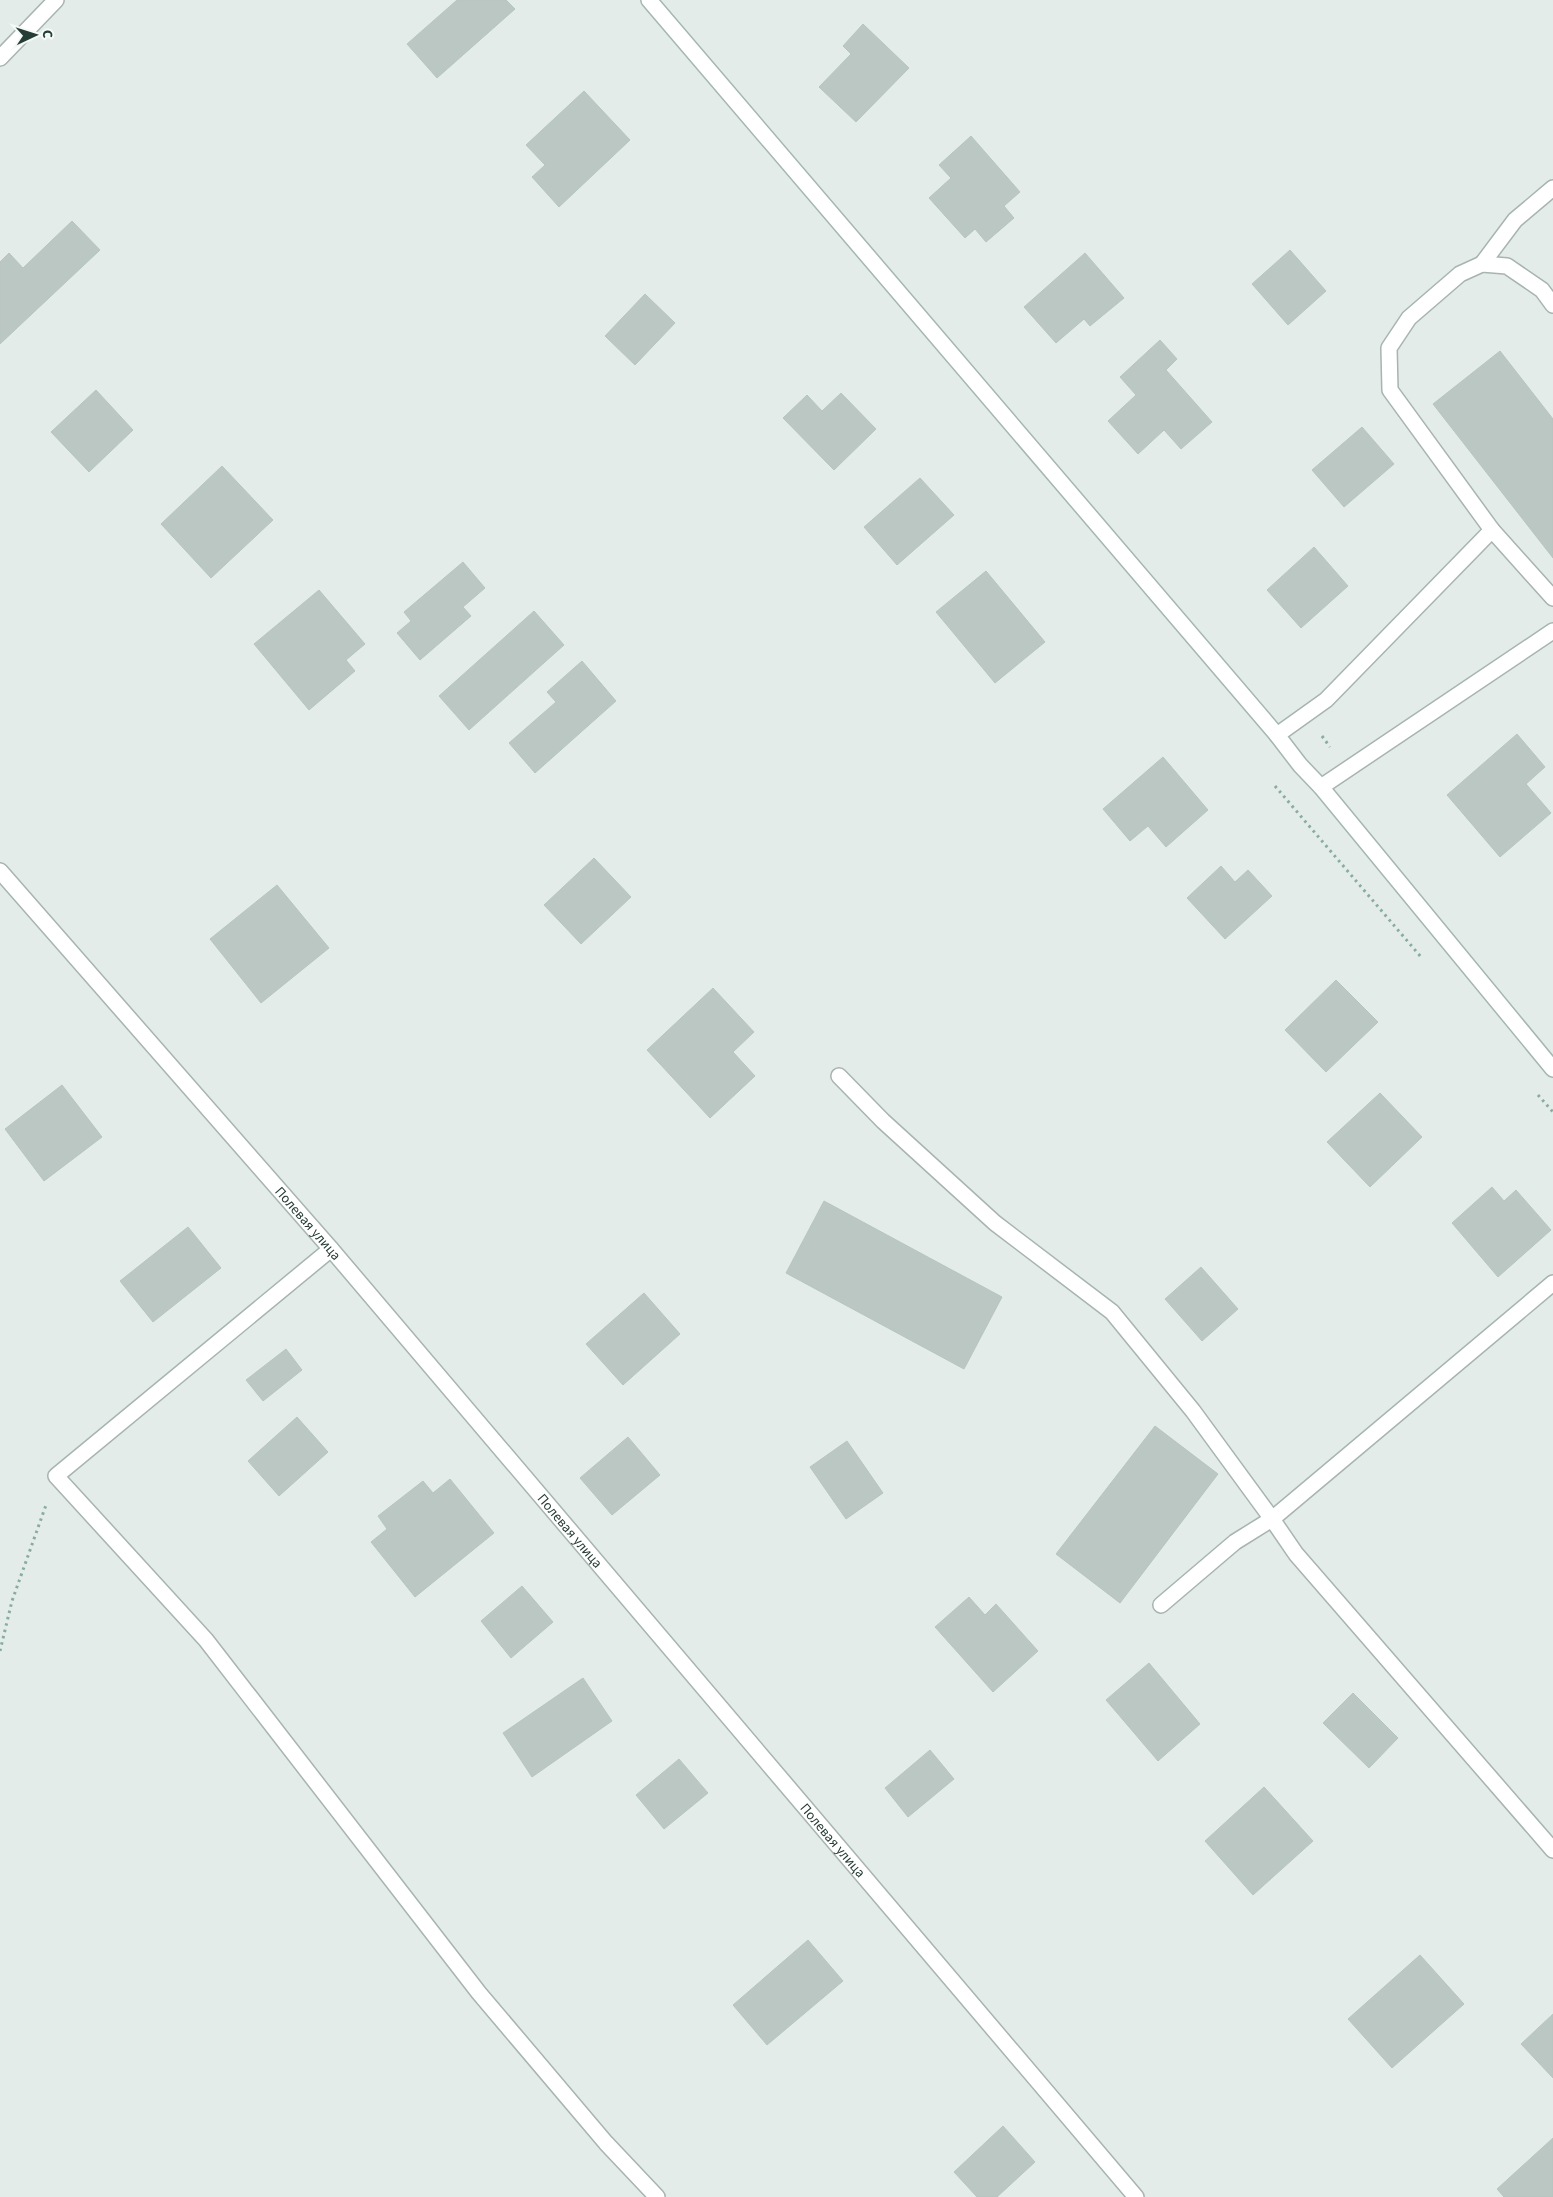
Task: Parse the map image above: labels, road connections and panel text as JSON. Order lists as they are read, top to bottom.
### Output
{
  "streets": {
    "street": ["Полевая улица"]
  },
  "north": "right"
}
